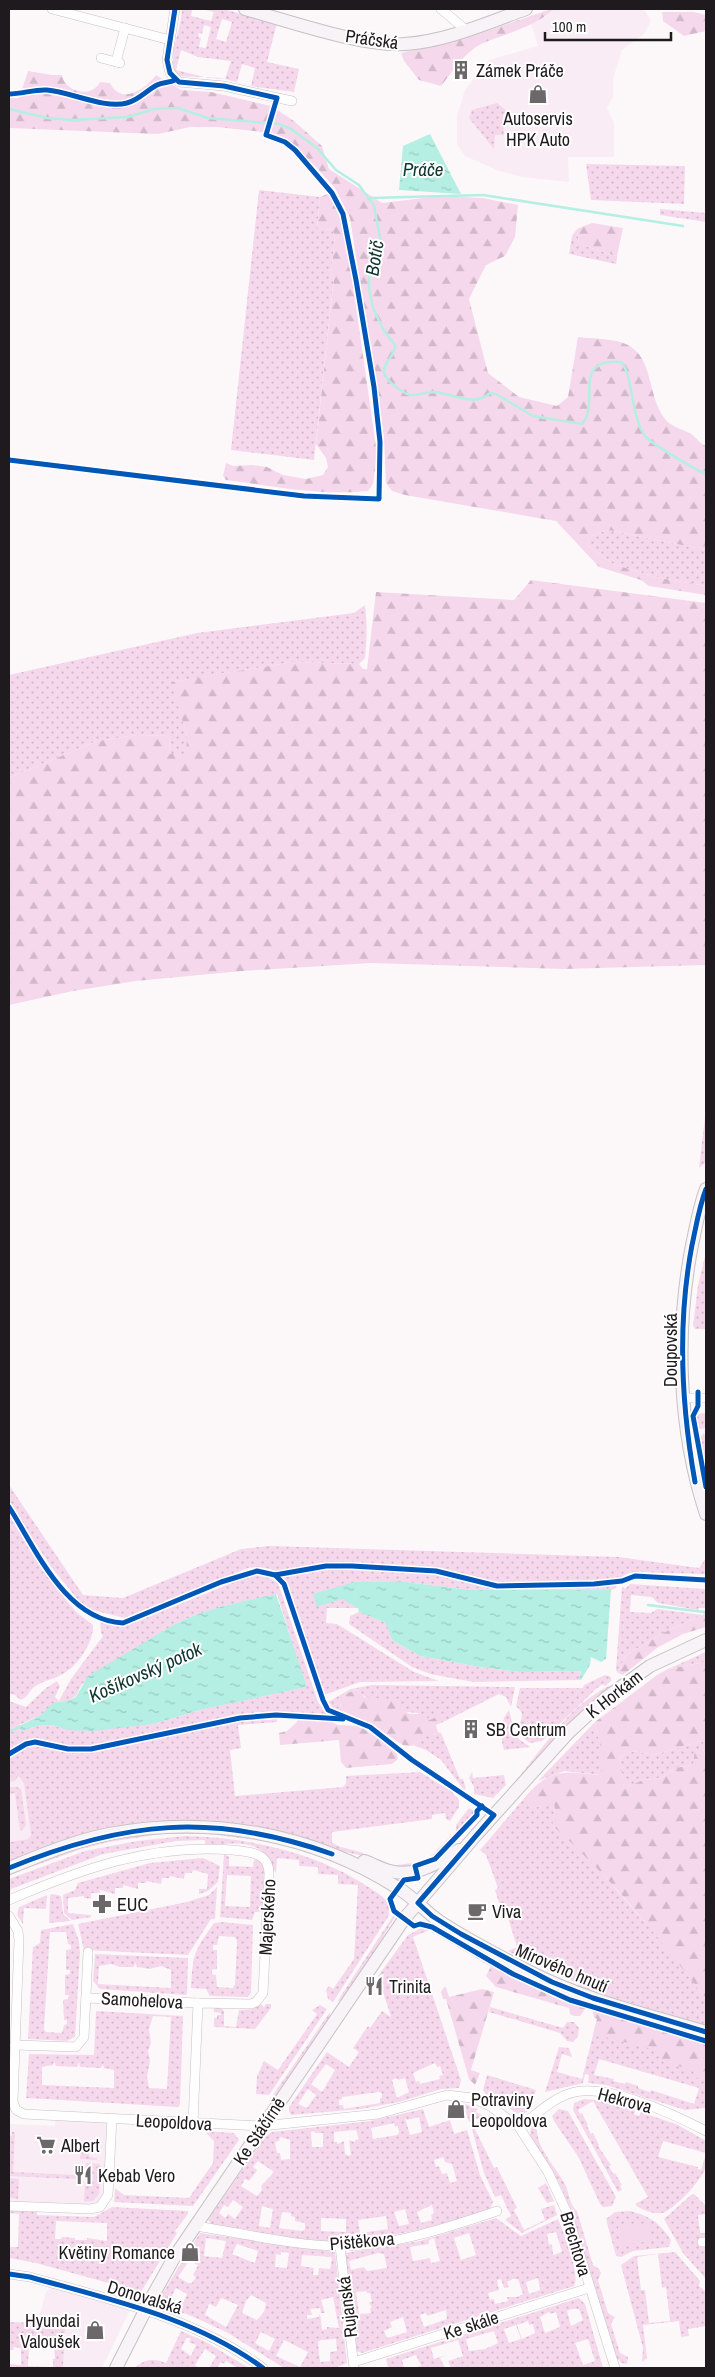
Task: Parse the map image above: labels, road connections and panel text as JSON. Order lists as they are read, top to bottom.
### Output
{
  "streets": {
    "main road": [
      "Práčská",
      "Doupovská",
      "K Horkám",
      "Mírového hnutí",
      "Ke Stáčírně"
    ],
    "street": [
      "Majerského",
      "Samohelova",
      "Hekrova",
      "Leopoldova",
      "Pištěkova",
      "Brechtova",
      "Donovalská",
      "Rujanská",
      "Ke skále"
    ]
  },
  "crossings": [
    ["K Horkám", "Mírového hnutí"],
    ["K Horkám", "Ke Stáčírně"],
    ["Majerského", "Samohelova"],
    ["Mírového hnutí", "Ke Stáčírně"],
    ["Samohelova", "Leopoldova"],
    ["Hekrova", "Leopoldova"],
    ["Hekrova", "Brechtova"],
    ["Leopoldova", "Ke Stáčírně"],
    ["Leopoldova", "Brechtova"],
    ["Ke Stáčírně", "Pištěkova"],
    ["Ke Stáčírně", "Donovalská"],
    ["Pištěkova", "Rujanská"],
    ["Brechtova", "Ke skále"],
    ["Rujanská", "Ke skále"]
  ],
  "water": ["Práče", "Botič", "Košíkovský potok"],
  "places": {
    "building": ["Zámek Práče", "SB Centrum"],
    "shop": [
      "Autoservis HPK Auto",
      "Potraviny Leopoldova",
      "Květiny Romance",
      "Hyundai Valoušek"
    ],
    "pharmacy": ["EUC"],
    "cafe": ["Viva"],
    "restaurant": ["Trinita", "Kebab Vero"],
    "supermarket": ["Albert"]
  },
  "scale_bar": "100 m"
}
